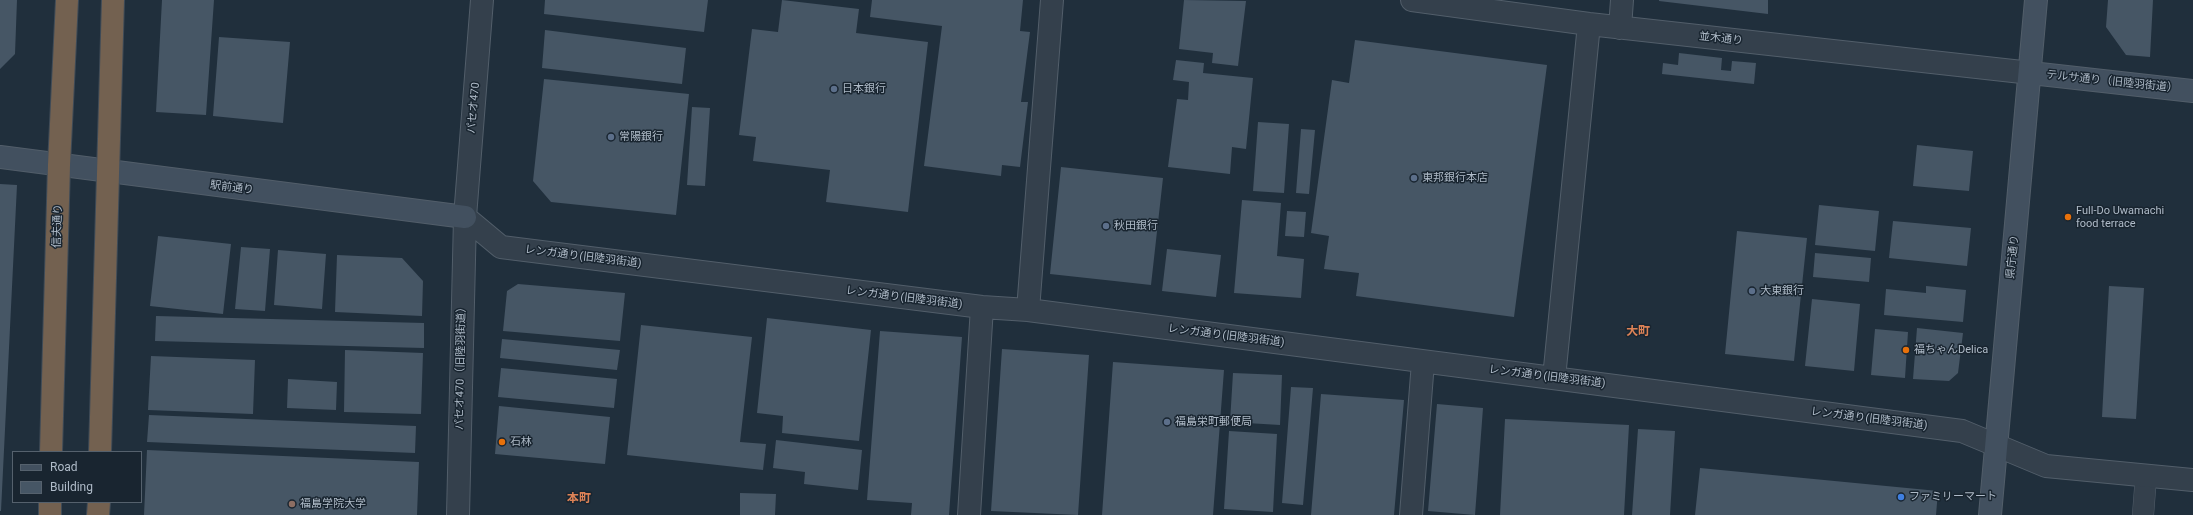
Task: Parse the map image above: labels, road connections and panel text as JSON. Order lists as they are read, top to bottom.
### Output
{
  "streets": {
    "highway": ["信夫通り"],
    "street": [
      "並木通り",
      "テルサ通り（旧陸羽街道）",
      "パセオ470",
      "駅前通り",
      "レンガ通り(旧陸羽街道)",
      "県庁通り",
      "パセオ470（旧陸羽街道）"
    ]
  },
  "crossings": [
    ["並木通り", "テルサ通り（旧陸羽街道）"],
    ["並木通り", "県庁通り"],
    ["テルサ通り（旧陸羽街道）", "県庁通り"],
    ["パセオ470", "駅前通り"],
    ["パセオ470", "レンガ通り(旧陸羽街道)"],
    ["パセオ470", "パセオ470（旧陸羽街道）"],
    ["駅前通り", "信夫通り"],
    ["駅前通り", "レンガ通り(旧陸羽街道)"],
    ["駅前通り", "パセオ470（旧陸羽街道）"],
    ["レンガ通り(旧陸羽街道)", "県庁通り"],
    ["レンガ通り(旧陸羽街道)", "パセオ470（旧陸羽街道）"]
  ],
  "districts": ["大町", "本町"],
  "places": [
    "日本銀行",
    "常陽銀行",
    "東邦銀行本店",
    "Full-Do Uwamachi food terrace",
    "秋田銀行",
    "大東銀行",
    "福ちゃんDelica",
    "福島栄町郵便局",
    "石林",
    "ファミリーマート",
    "福島学院大学"
  ],
  "legend": ["Road", "Building"]
}
